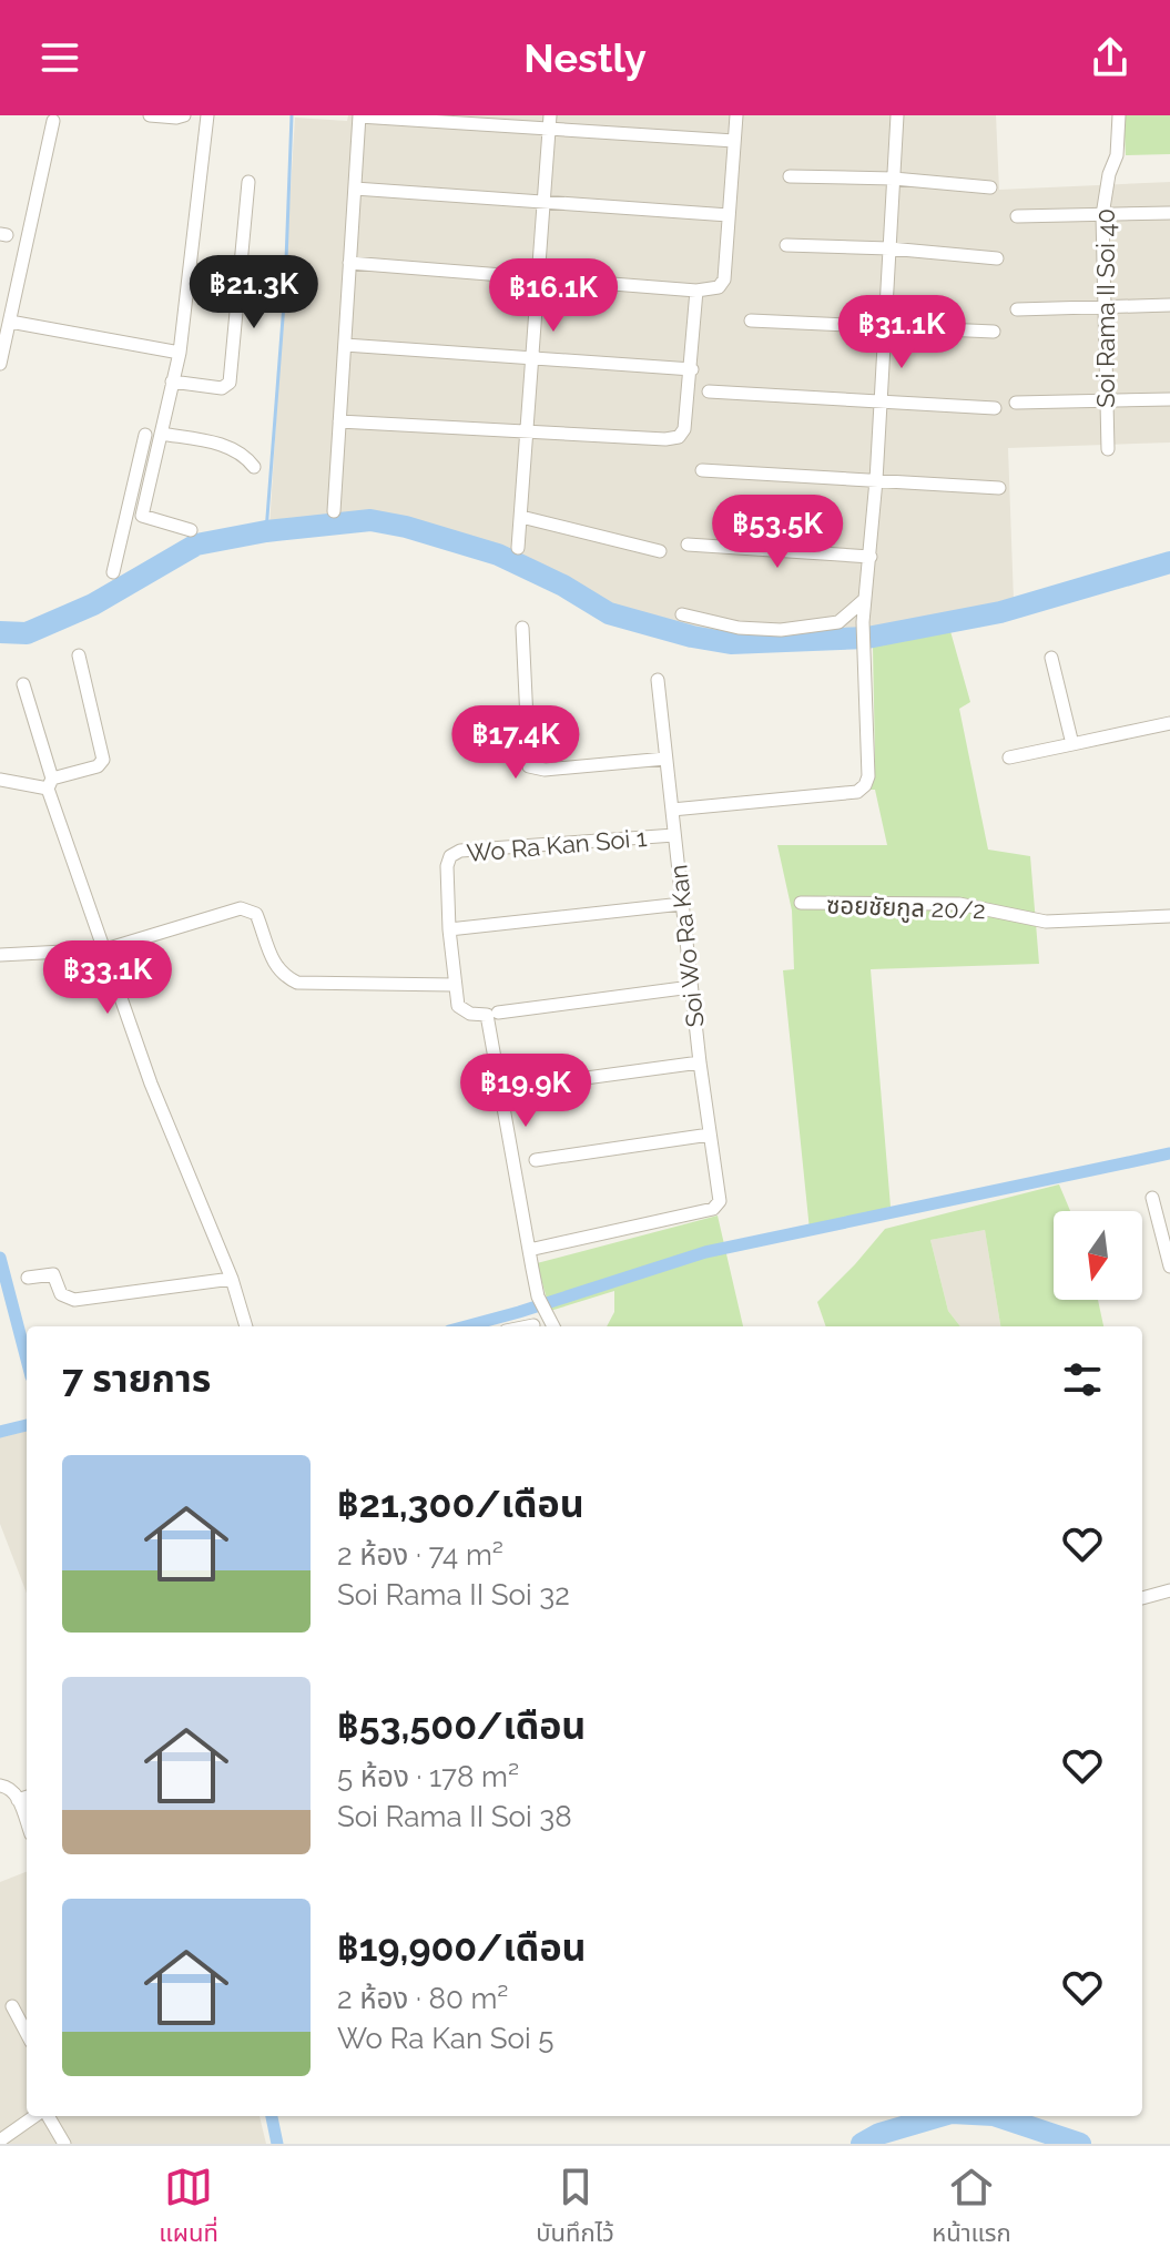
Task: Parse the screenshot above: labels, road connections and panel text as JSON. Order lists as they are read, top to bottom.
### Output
{
  "streets": {
    "street": [
      "Soi Rama II Soi 40",
      "Wo Ra Kan Soi 1",
      "ซอยชัยกูล 20/2",
      "Soi Wo Ra Kan"
    ]
  },
  "crossings": [
    ["Wo Ra Kan Soi 1", "Soi Wo Ra Kan"]
  ],
  "north": "bottom",
  "page": {
    "header": "Nestly",
    "price": [
      "฿21.3K",
      "฿16.1K",
      "฿31.1K",
      "฿53.5K",
      "฿17.4K",
      "฿33.1K",
      "฿19.9K"
    ],
    "heading": "7 รายการ",
    "list": [
      {
        "name": "฿21,300/เดือน",
        "note": "2 ห้อง · 74 m² · Soi Rama II Soi 32"
      },
      {
        "name": "฿53,500/เดือน",
        "note": "5 ห้อง · 178 m² · Soi Rama II Soi 38"
      },
      {
        "name": "฿19,900/เดือน",
        "note": "2 ห้อง · 80 m² · Wo Ra Kan Soi 5"
      }
    ],
    "tabs": ["แผนที่", "บันทึกไว้", "หน้าแรก"]
  }
}
